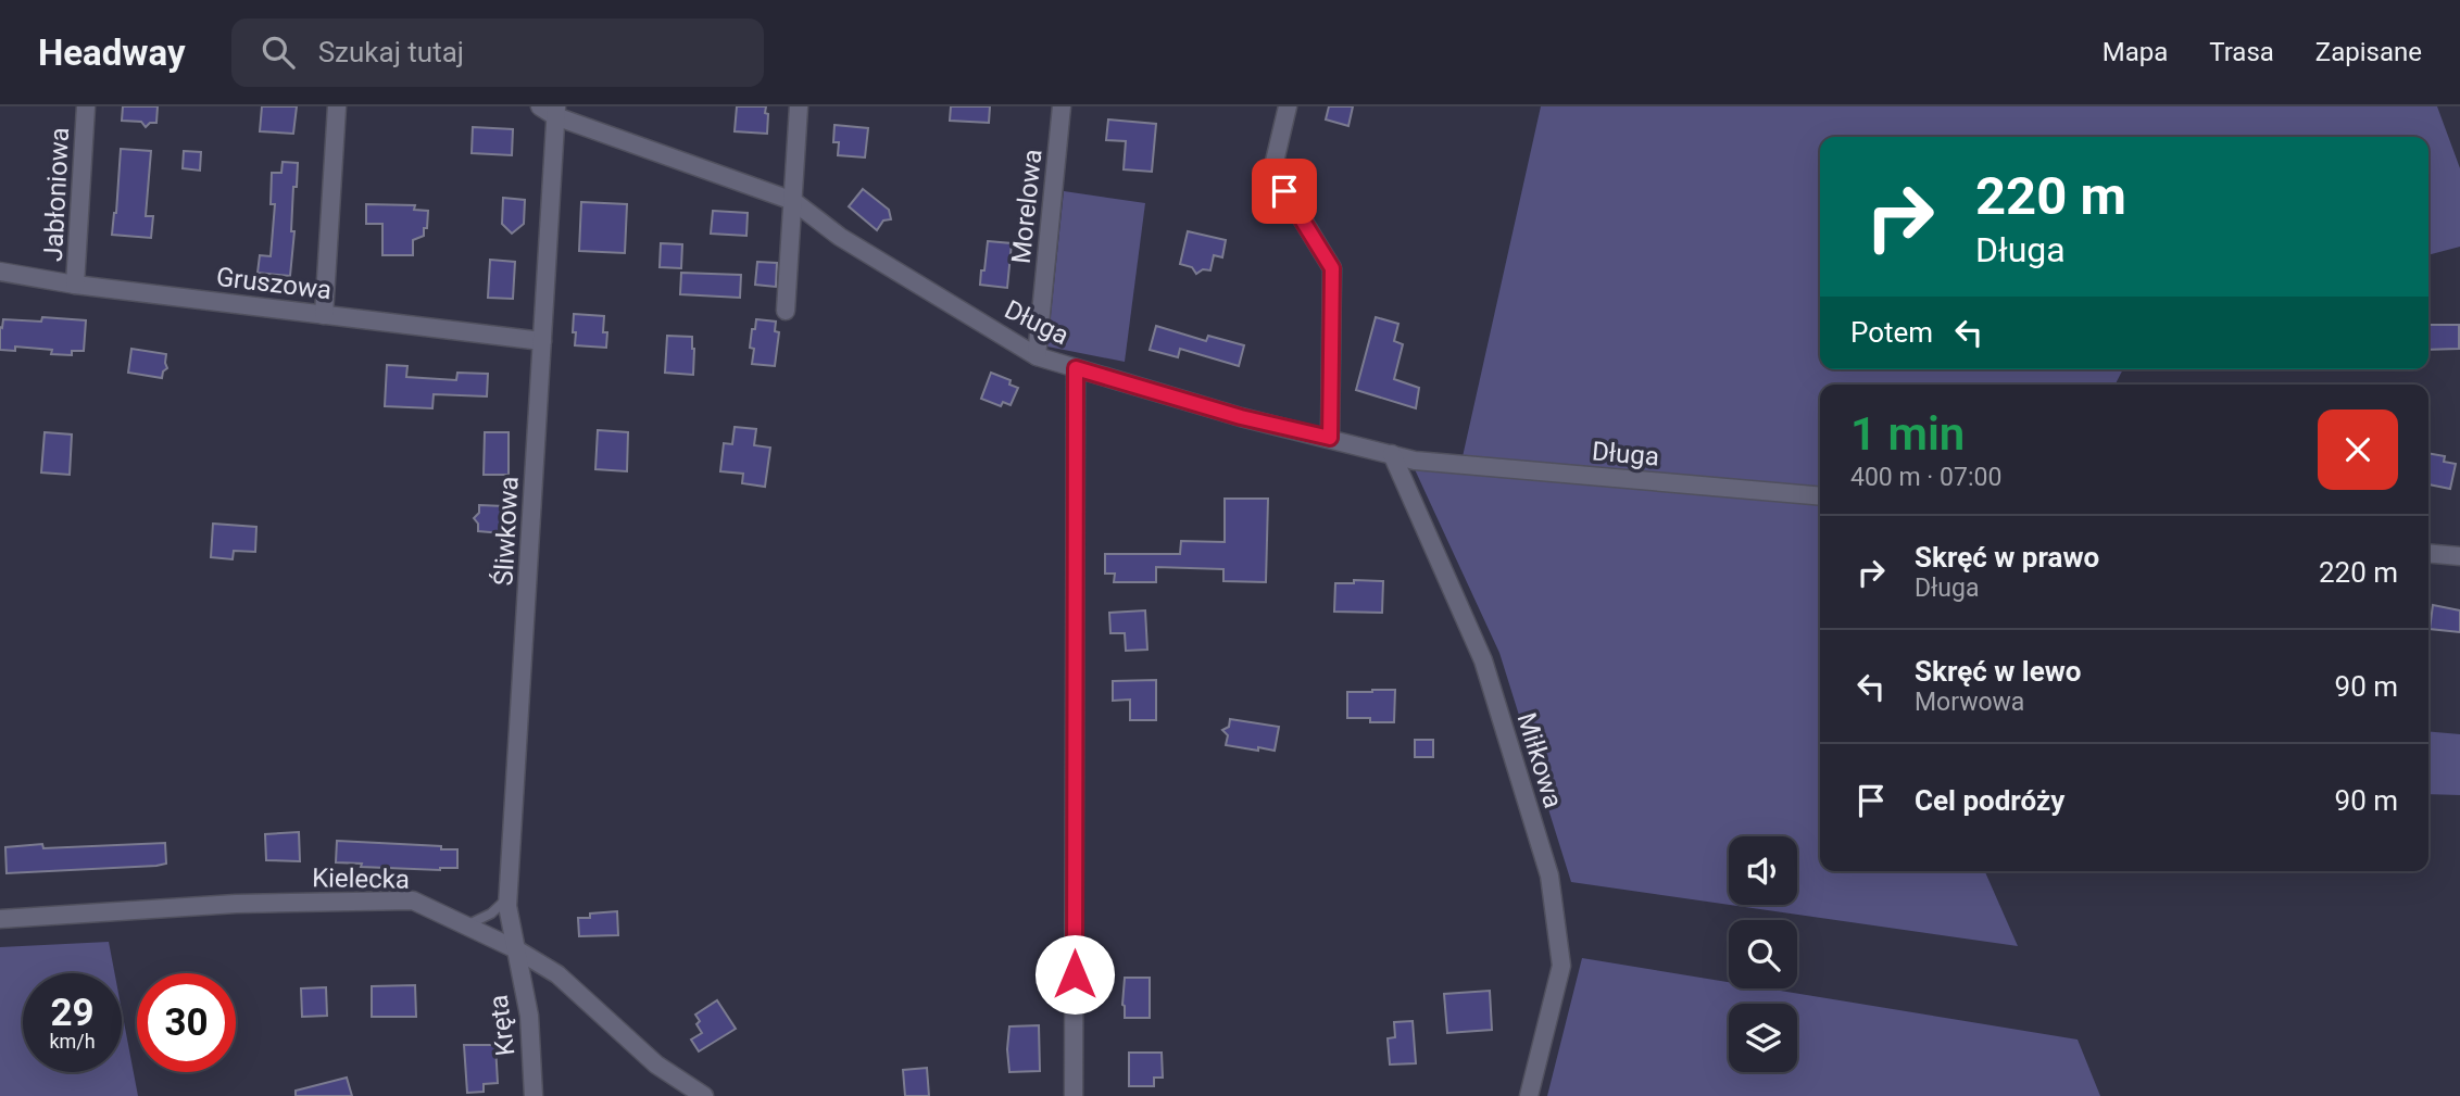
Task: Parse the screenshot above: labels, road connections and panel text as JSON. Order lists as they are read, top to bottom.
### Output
{
  "streets": {
    "street": [
      "Jabłoniowa",
      "Morelowa",
      "Gruszowa",
      "Długa",
      "Śliwkowa",
      "Miłkowa",
      "Kielecka",
      "Kręta"
    ]
  },
  "crossings": [
    ["Jabłoniowa", "Gruszowa"],
    ["Morelowa", "Długa"],
    ["Gruszowa", "Śliwkowa"],
    ["Długa", "Śliwkowa"],
    ["Długa", "Miłkowa"],
    ["Śliwkowa", "Kielecka"],
    ["Śliwkowa", "Kręta"],
    ["Kielecka", "Kręta"]
  ],
  "page": {
    "header": "Headway",
    "search": "Szukaj tutaj",
    "nav": ["Mapa", "Trasa", "Zapisane"],
    "turn": ["220 m", "Długa"],
    "then": "Potem",
    "heading": ["1 min", "400 m · 07:00"],
    "list": [
      {
        "name": "Skręć w prawo",
        "note": "Długa",
        "value": "220 m"
      },
      {
        "name": "Skręć w lewo",
        "note": "Morwowa",
        "value": "90 m"
      },
      {
        "name": "Cel podróży",
        "value": "90 m"
      }
    ],
    "speed": "29 km/h",
    "limit": "30"
  }
}
